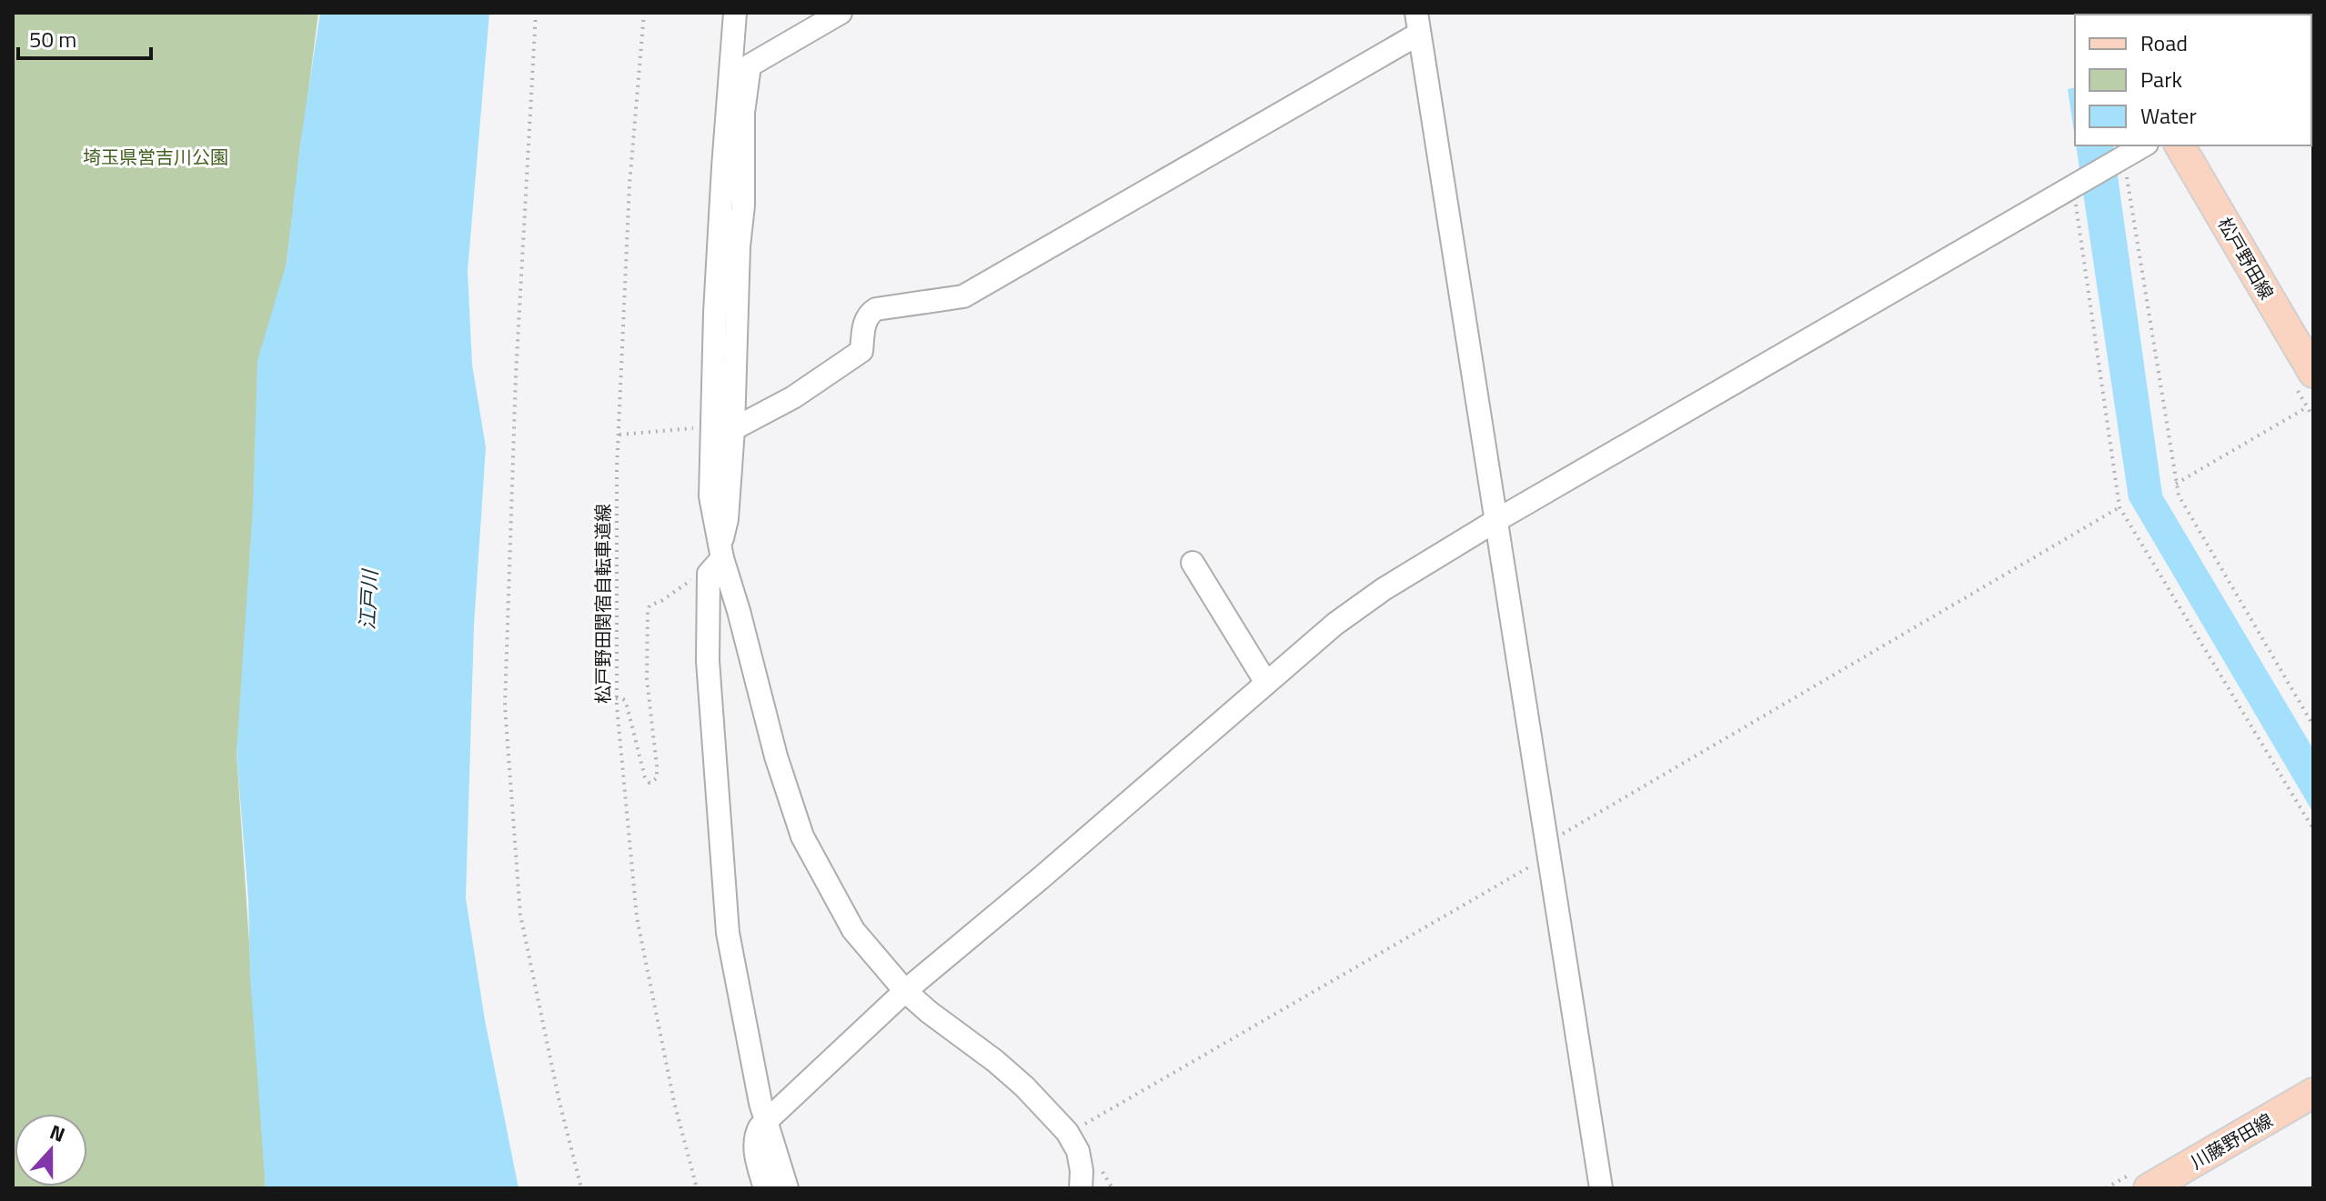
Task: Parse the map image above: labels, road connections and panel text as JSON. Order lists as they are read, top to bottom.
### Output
{
  "streets": {
    "main road": ["松戸野田線", "川藤野田線"],
    "path": ["松戸野田関宿自転車道線"]
  },
  "water": ["江戸川"],
  "parks": ["埼玉県営吉川公園"],
  "legend": ["Road", "Park", "Water"],
  "scale_bar": "50 m",
  "north": "top"
}
